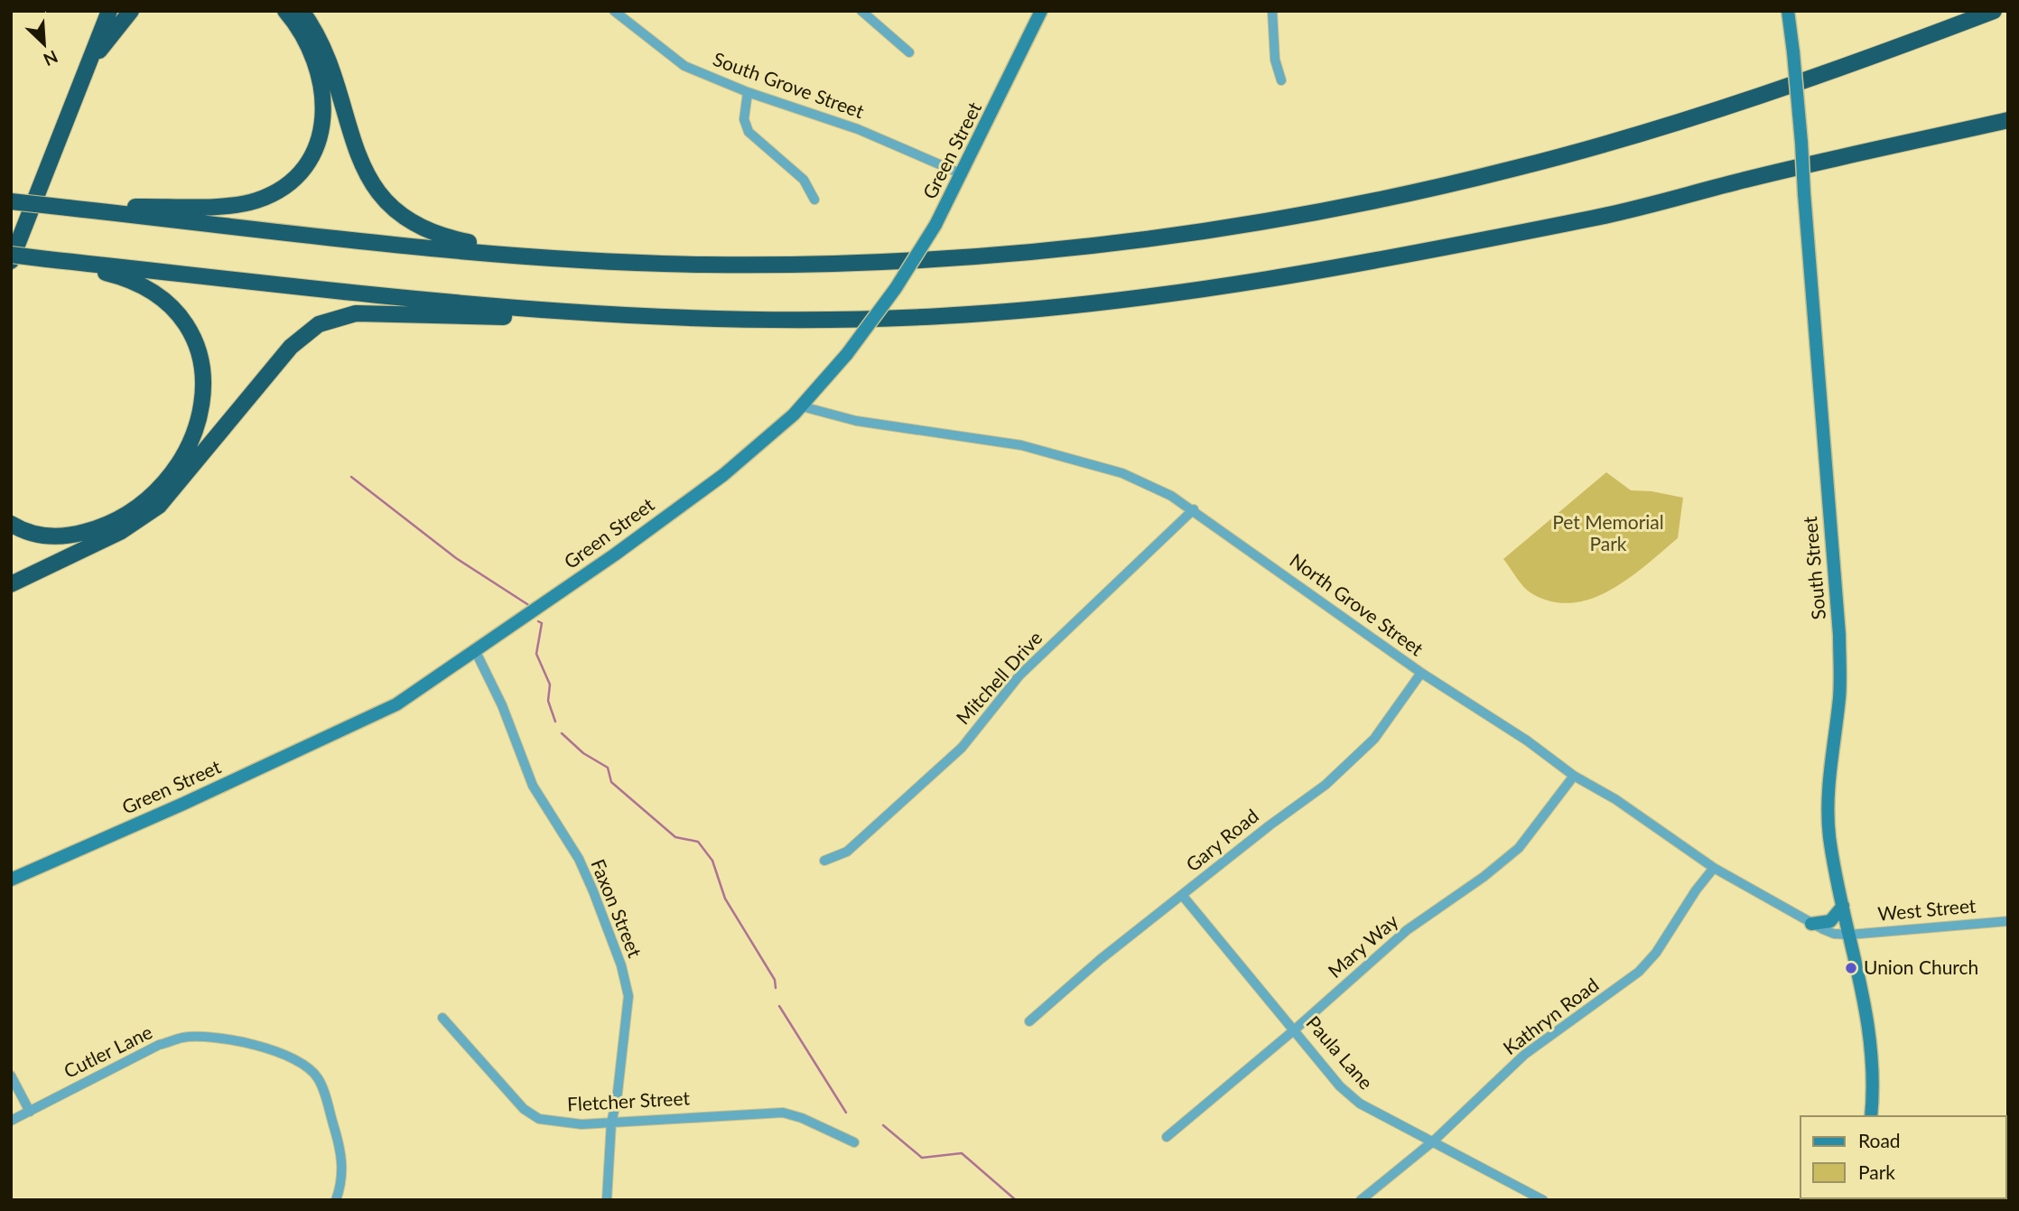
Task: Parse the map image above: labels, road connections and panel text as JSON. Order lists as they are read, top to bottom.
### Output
{
  "streets": {
    "main road": ["Green Street", "South Street"],
    "street": [
      "South Grove Street",
      "North Grove Street",
      "Mitchell Drive",
      "Gary Road",
      "Faxon Street",
      "West Street",
      "Mary Way",
      "Kathryn Road",
      "Cutler Lane",
      "Paula Lane",
      "Fletcher Street"
    ]
  },
  "crossings": [
    ["South Grove Street", "Green Street"],
    ["Green Street", "North Grove Street"],
    ["Green Street", "Faxon Street"],
    ["South Street", "North Grove Street"],
    ["South Street", "West Street"],
    ["North Grove Street", "Mitchell Drive"],
    ["North Grove Street", "Gary Road"],
    ["North Grove Street", "West Street"],
    ["North Grove Street", "Mary Way"],
    ["North Grove Street", "Kathryn Road"],
    ["Gary Road", "Paula Lane"],
    ["Faxon Street", "Fletcher Street"],
    ["Mary Way", "Paula Lane"],
    ["Kathryn Road", "Paula Lane"]
  ],
  "parks": ["Pet Memorial Park"],
  "places": ["Union Church"],
  "legend": ["Road", "Park"],
  "north": "bottom right"
}
